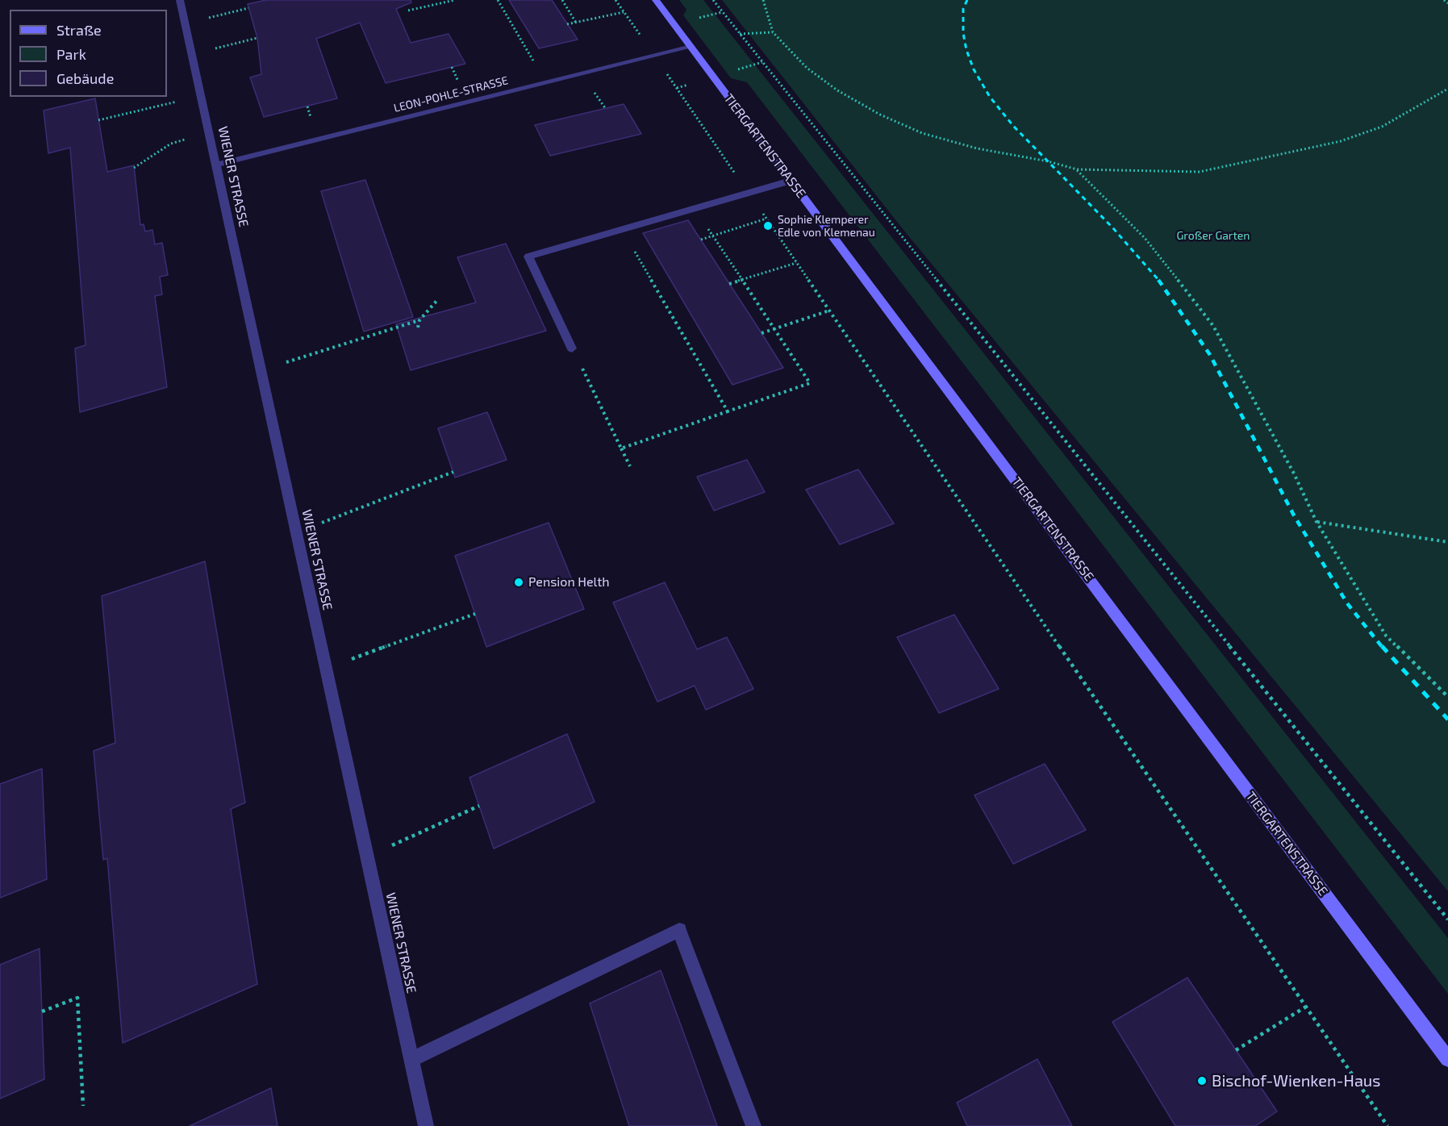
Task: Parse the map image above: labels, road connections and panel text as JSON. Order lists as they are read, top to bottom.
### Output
{
  "streets": {
    "main road": ["TIERGARTENSTRASSE"],
    "street": ["LEON-POHLE-STRASSE", "WIENER STRASSE"]
  },
  "crossings": [
    ["LEON-POHLE-STRASSE", "TIERGARTENSTRASSE"],
    ["LEON-POHLE-STRASSE", "WIENER STRASSE"]
  ],
  "parks": ["Großer Garten"],
  "places": ["Sophie Klemperer Edle von Klemenau", "Pension Helth", "Bischof-Wienken-Haus"],
  "legend": ["Straße", "Park", "Gebäude"]
}
